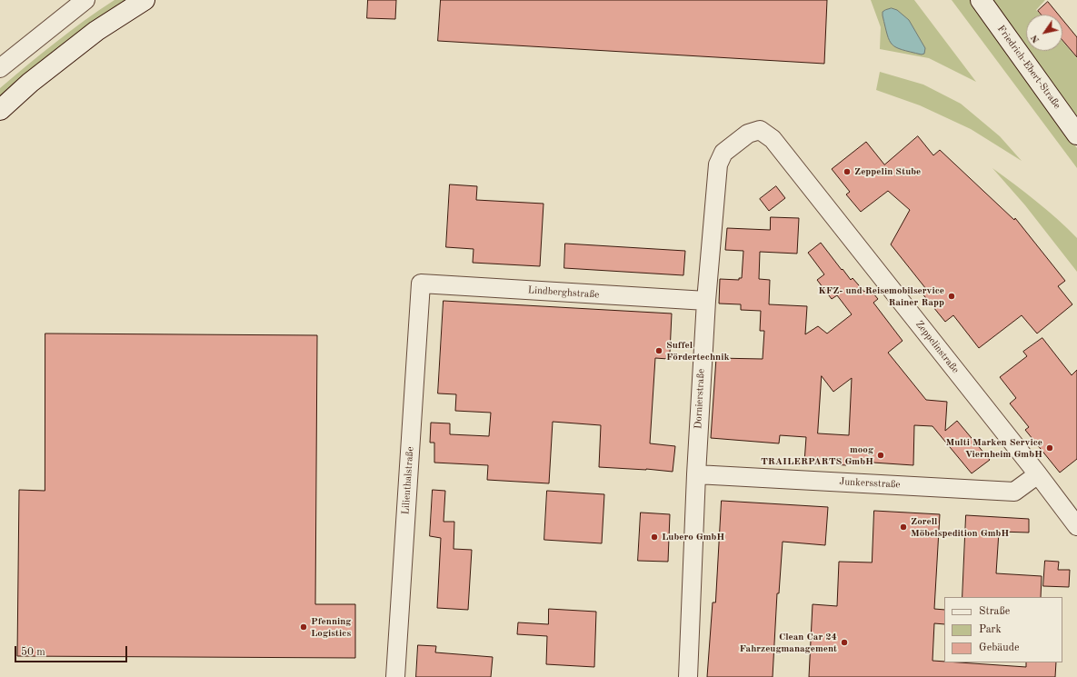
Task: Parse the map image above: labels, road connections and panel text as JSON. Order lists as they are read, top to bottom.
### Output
{
  "streets": {
    "main road": ["Friedrich-Ebert-Straße"],
    "street": [
      "Lindberghstraße",
      "Zeppelinstraße",
      "Dornierstraße",
      "Lilienthalstraße",
      "Junkersstraße"
    ]
  },
  "crossings": [
    ["Lindberghstraße", "Dornierstraße"],
    ["Lindberghstraße", "Lilienthalstraße"],
    ["Zeppelinstraße", "Dornierstraße"],
    ["Zeppelinstraße", "Junkersstraße"],
    ["Dornierstraße", "Junkersstraße"]
  ],
  "places": [
    "Zeppelin Stube",
    "KFZ- und Reisemobilservice Rainer Rapp",
    "Suffel Fördertechnik",
    "Multi Marken Service Viernheim GmbH",
    "moog TRAILERPARTS GmbH",
    "Zorell Möbelspedition GmbH",
    "Lubero GmbH",
    "Pfenning Logistics",
    "Clean Car 24 Fahrzeugmanagement"
  ],
  "legend": ["Straße", "Park", "Gebäude"],
  "scale_bar": "50 m",
  "north": "bottom left"
}
